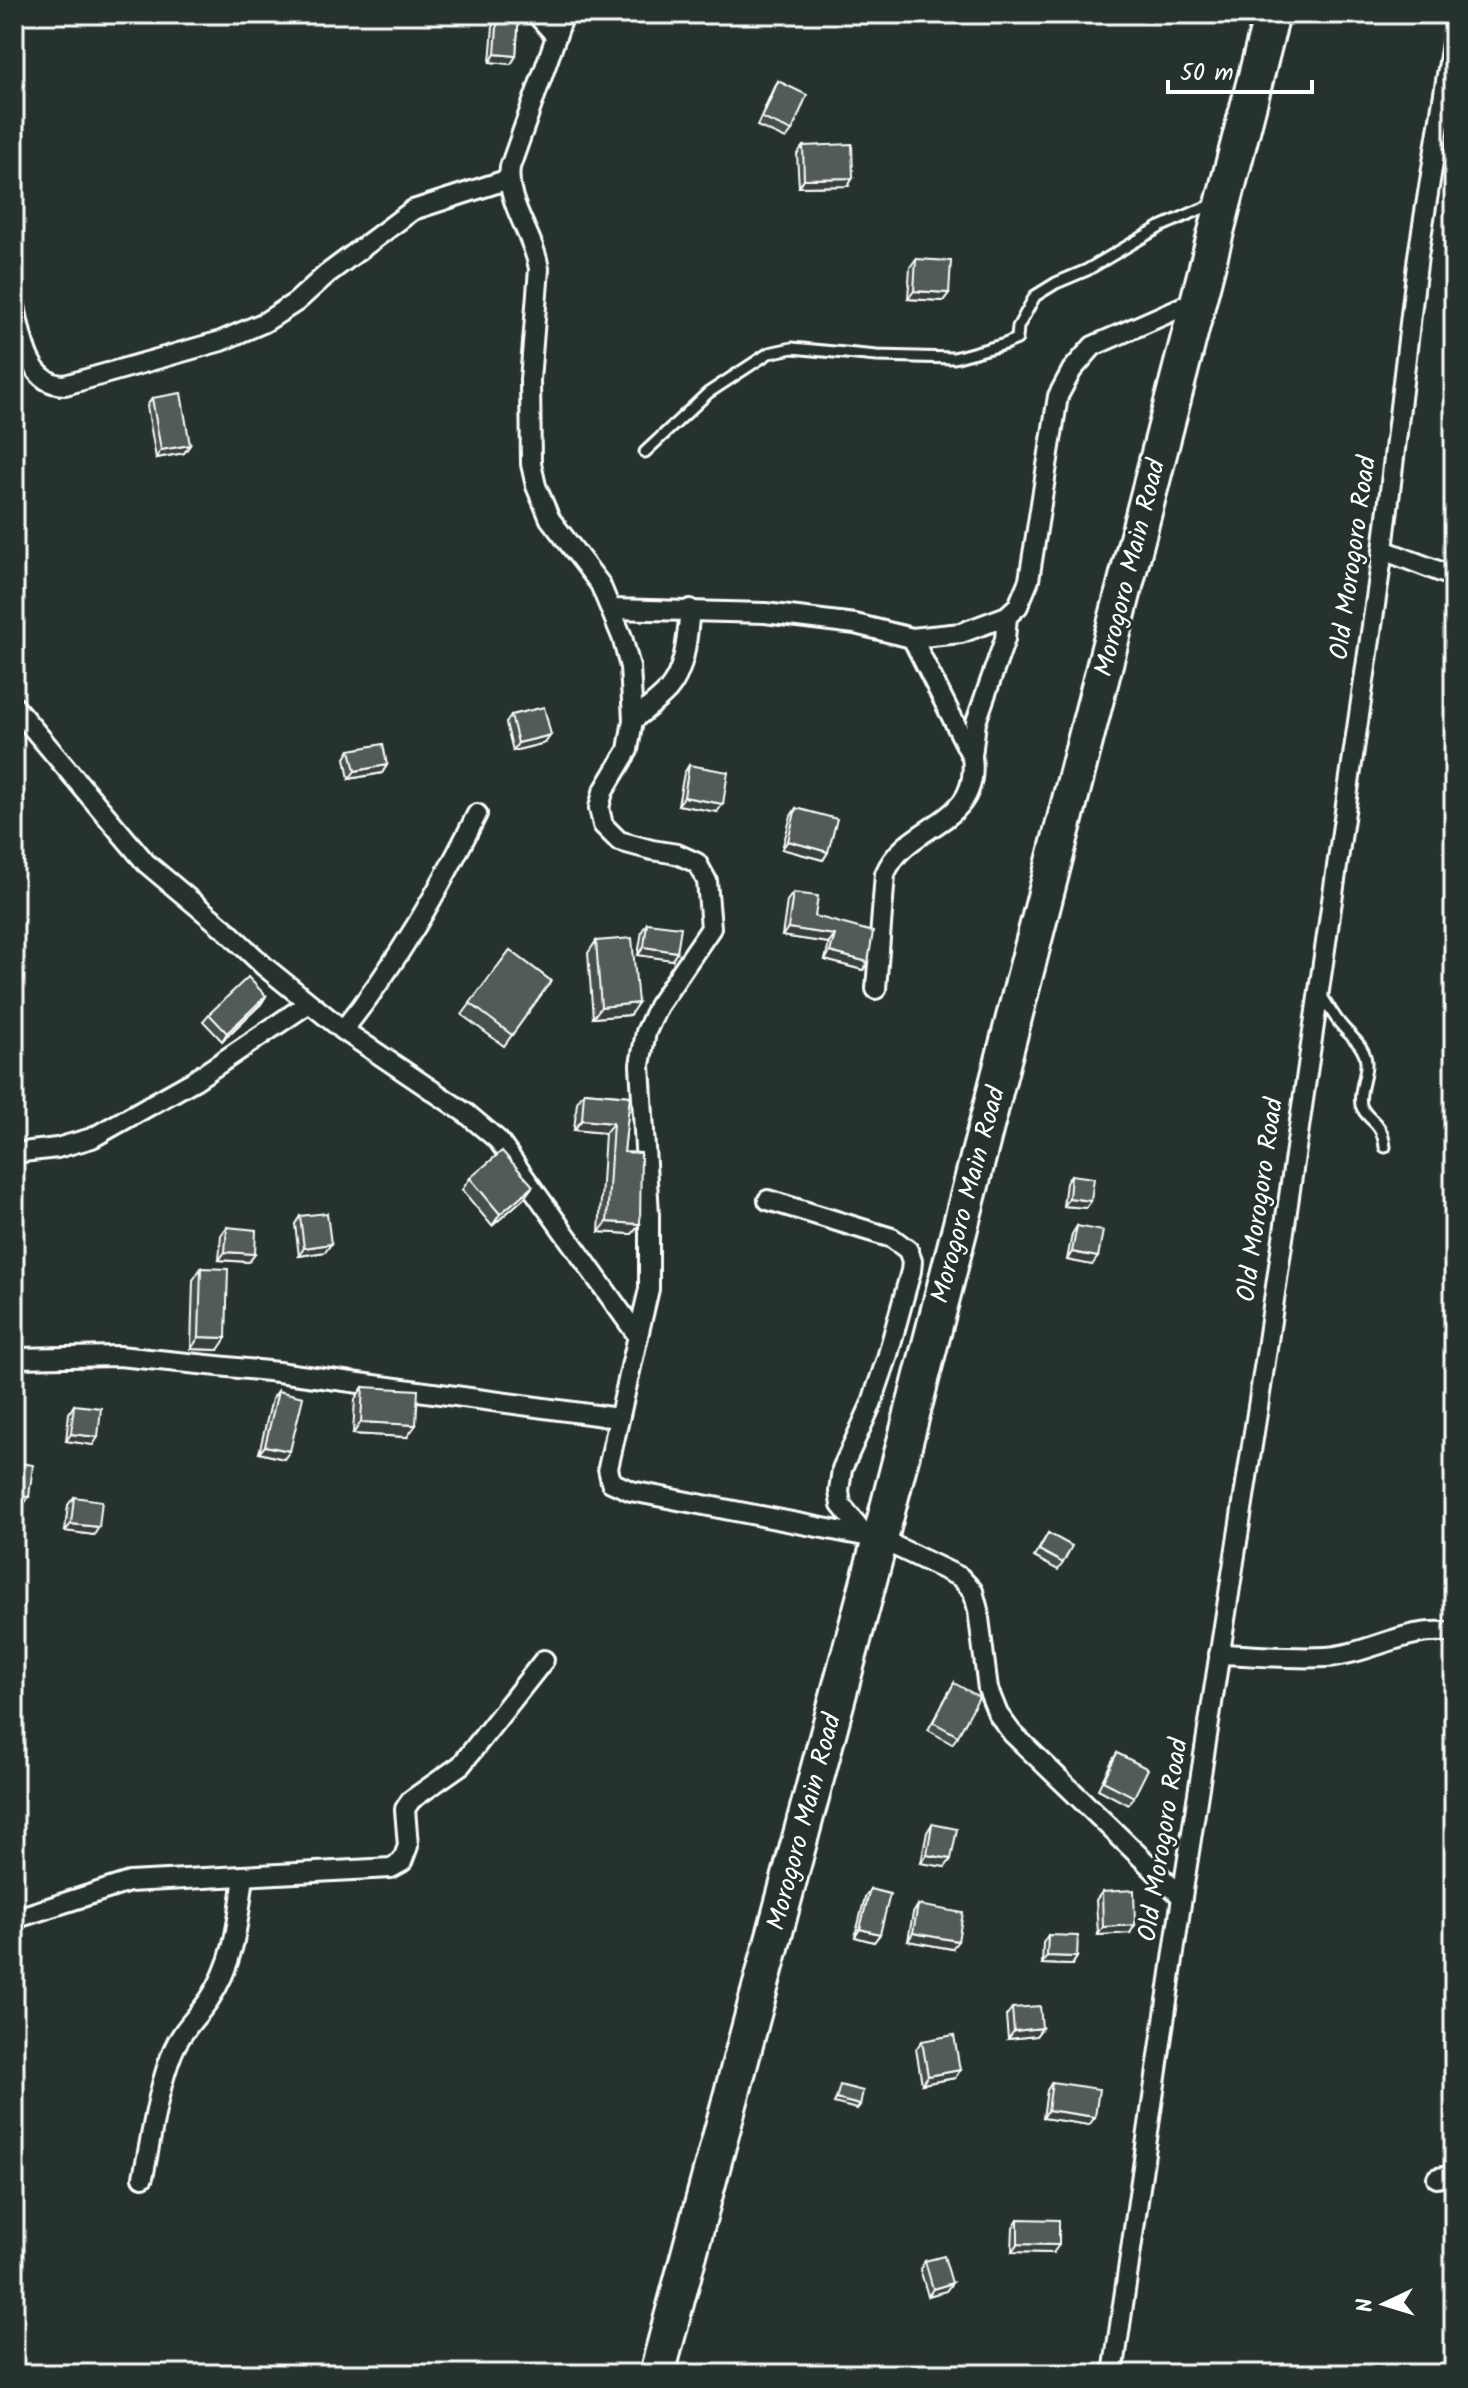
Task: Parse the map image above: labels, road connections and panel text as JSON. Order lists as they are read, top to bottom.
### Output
{
  "streets": {
    "highway": ["Morogoro Main Road"],
    "street": ["Old Morogoro Road"]
  },
  "scale_bar": "50 m",
  "north": "left"
}
